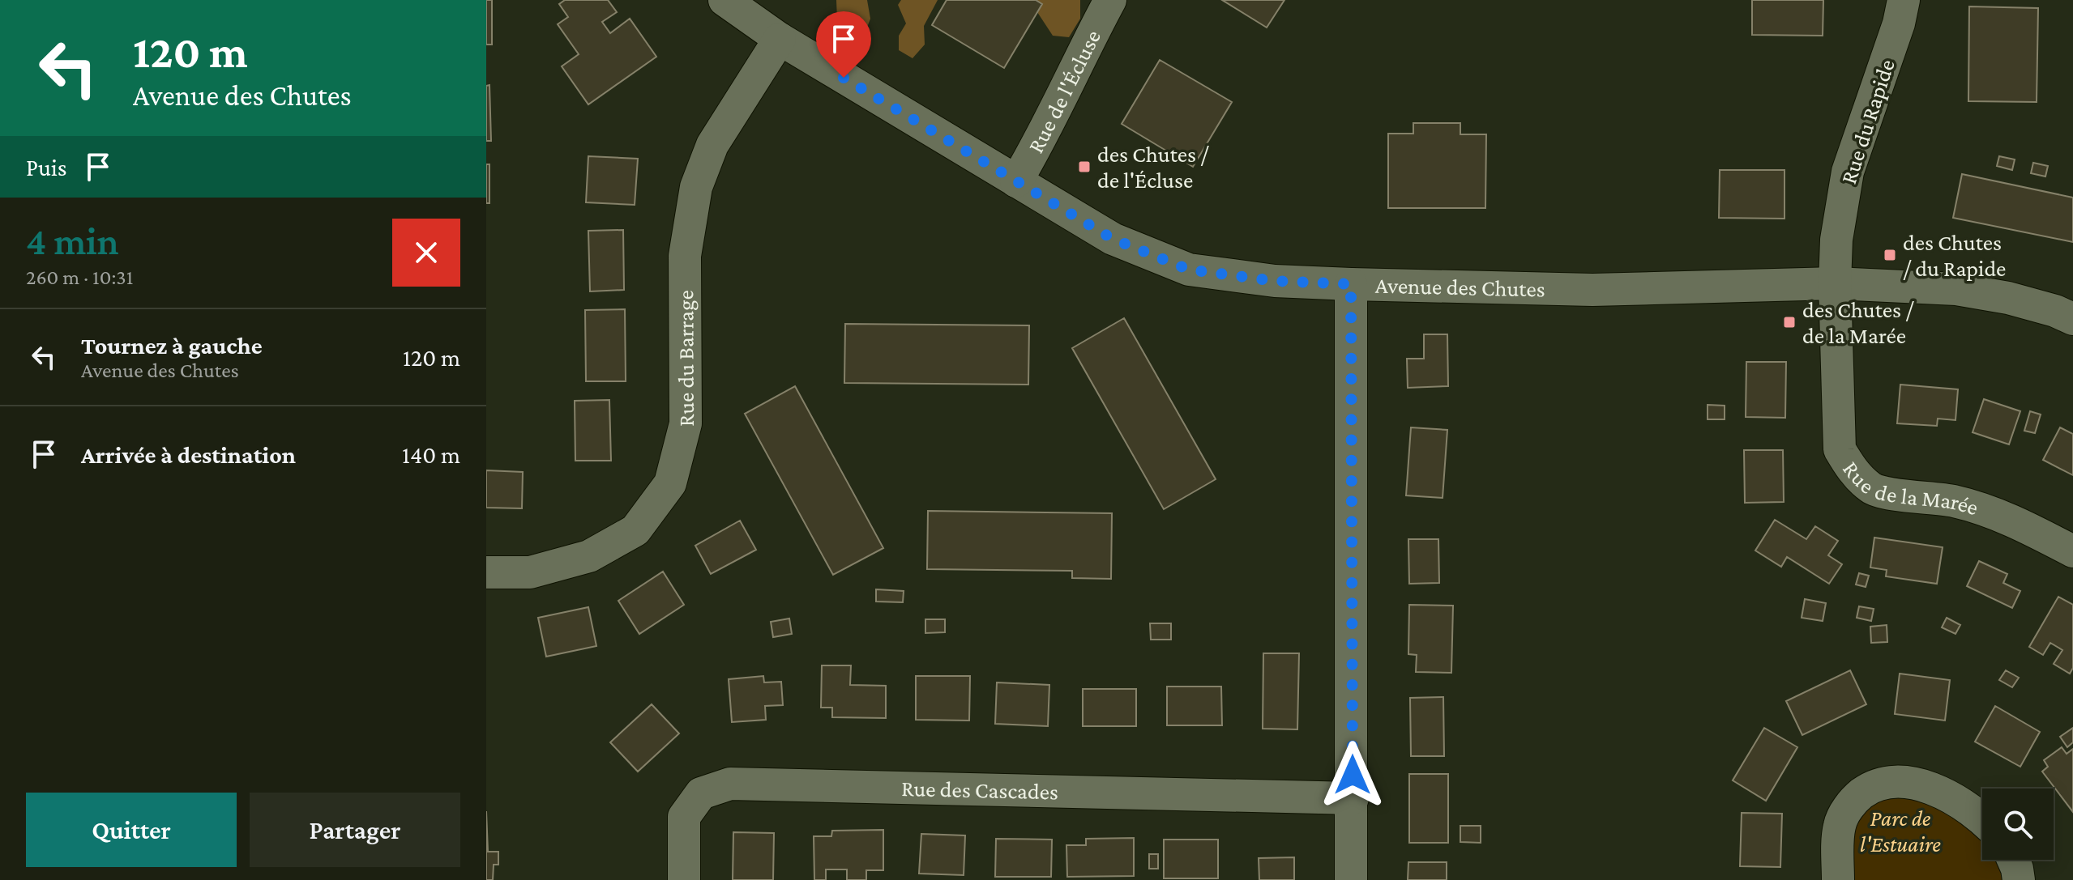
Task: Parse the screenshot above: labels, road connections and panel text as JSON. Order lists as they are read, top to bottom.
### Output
{
  "streets": {
    "street": [
      "Rue de l'Écluse",
      "Rue du Rapide",
      "Avenue des Chutes",
      "Rue du Barrage",
      "Rue de la Marée",
      "Rue des Cascades"
    ]
  },
  "crossings": [
    ["Rue de l'Écluse", "Avenue des Chutes"],
    ["Rue du Rapide", "Avenue des Chutes"],
    ["Rue du Rapide", "Rue de la Marée"],
    ["Avenue des Chutes", "Rue du Barrage"],
    ["Avenue des Chutes", "Rue de la Marée"]
  ],
  "parks": ["Parc de l'Estuaire"],
  "places": {
    "transit": ["des Chutes / de l'Écluse", "des Chutes / du Rapide", "des Chutes / de la Marée"]
  },
  "page": {
    "turn": ["120 m", "Avenue des Chutes"],
    "then": "Puis",
    "heading": ["4 min", "260 m · 10:31"],
    "list": [
      {
        "name": "Tournez à gauche",
        "note": "Avenue des Chutes",
        "value": "120 m"
      },
      {
        "name": "Arrivée à destination",
        "value": "140 m"
      }
    ],
    "buttons": ["Quitter", "Partager"]
  }
}
